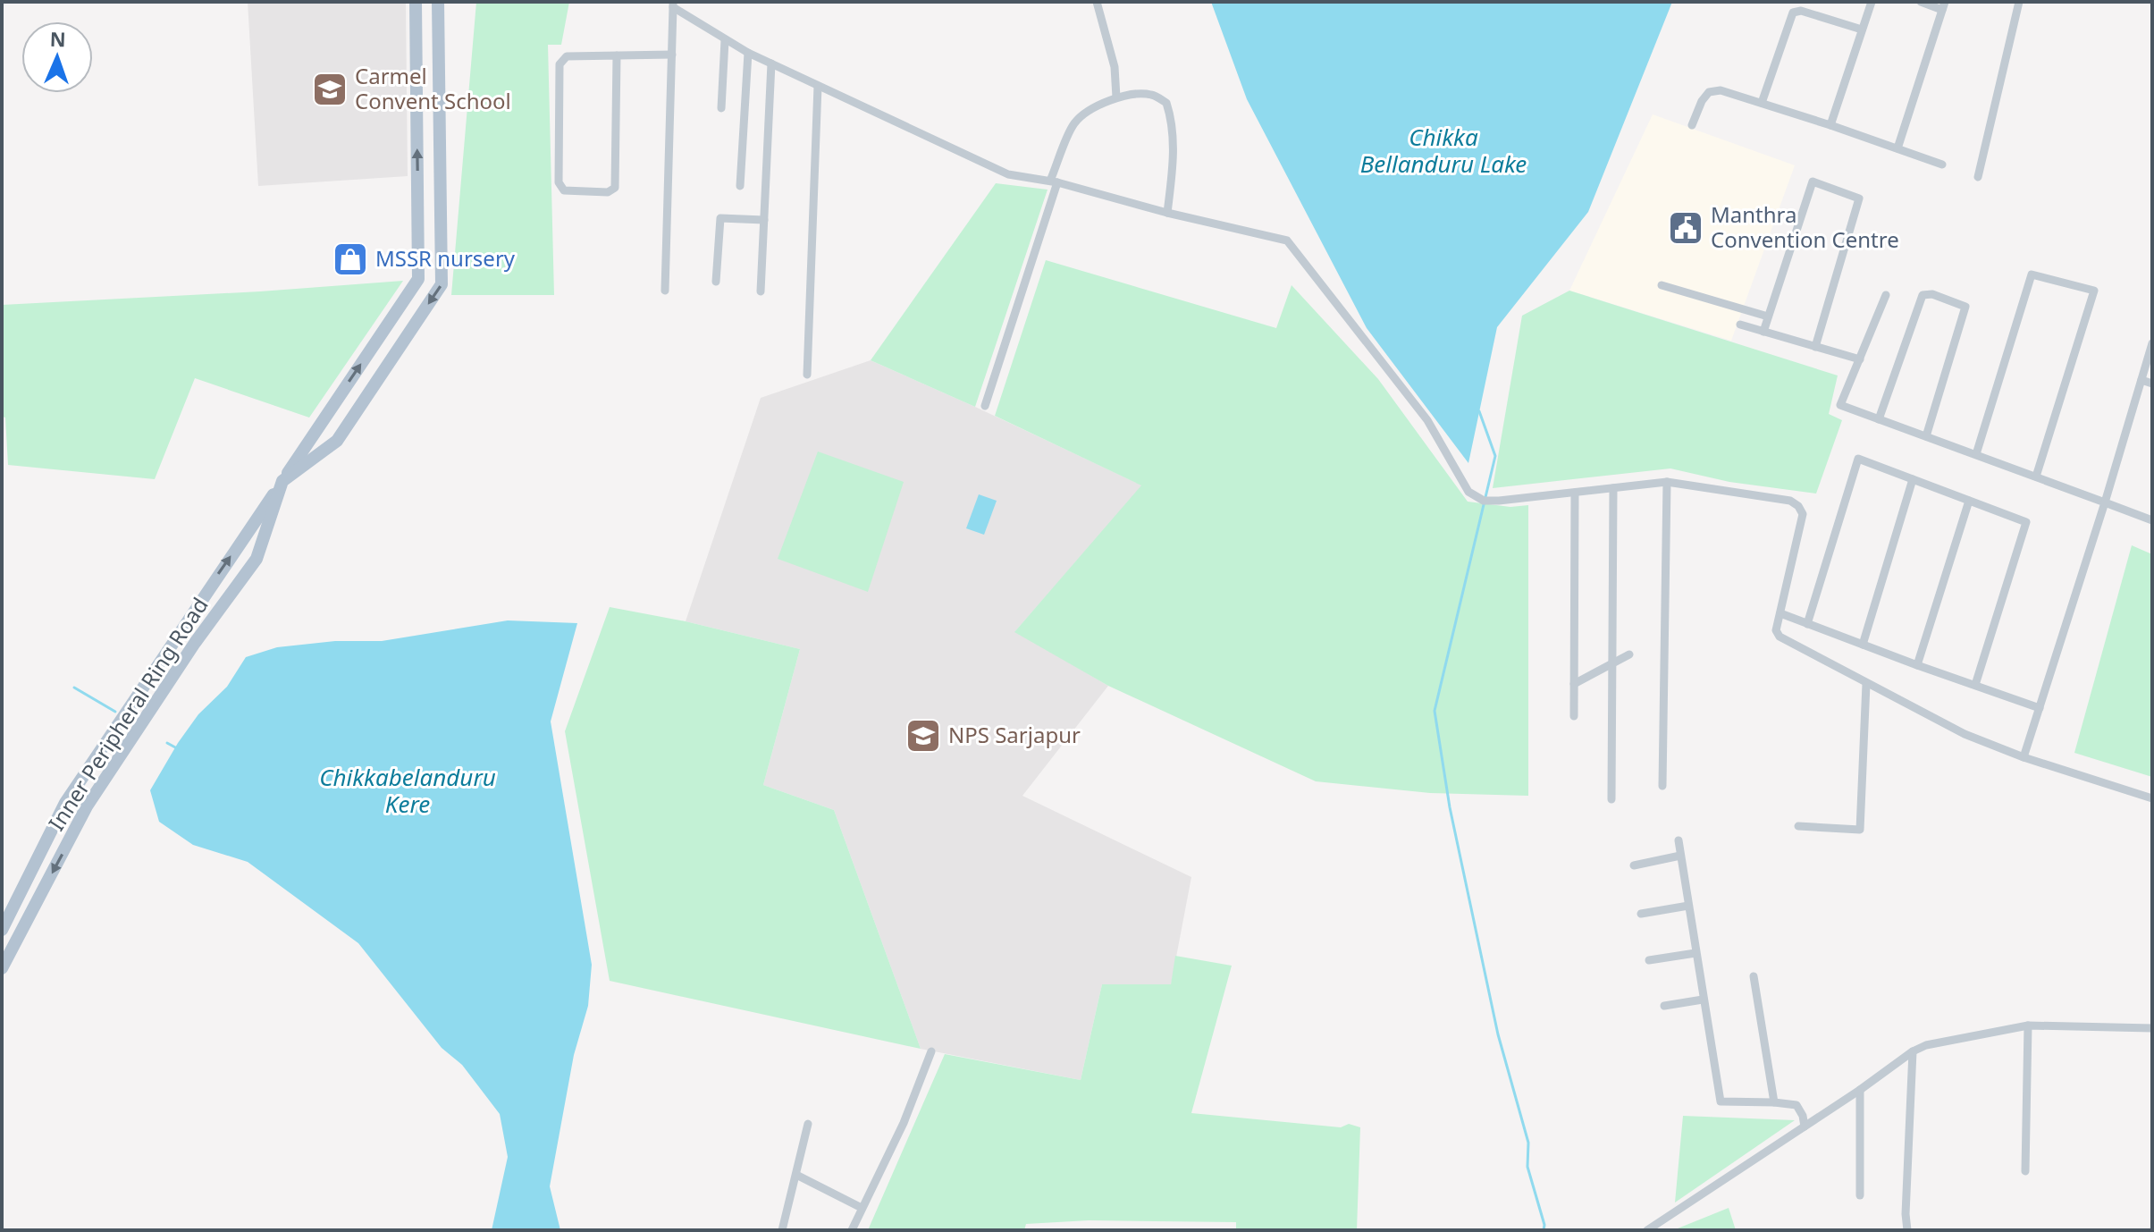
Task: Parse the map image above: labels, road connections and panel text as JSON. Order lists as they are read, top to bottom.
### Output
{
  "streets": {
    "main road": ["Inner Peripheral Ring Road"]
  },
  "water": ["Chikka Bellanduru Lake", "Chikkabelanduru Kere"],
  "places": {
    "school or university": ["Carmel Convent School", "NPS Sarjapur"],
    "public building": ["Manthra Convention Centre"],
    "shop": ["MSSR nursery"]
  },
  "north": "top"
}
